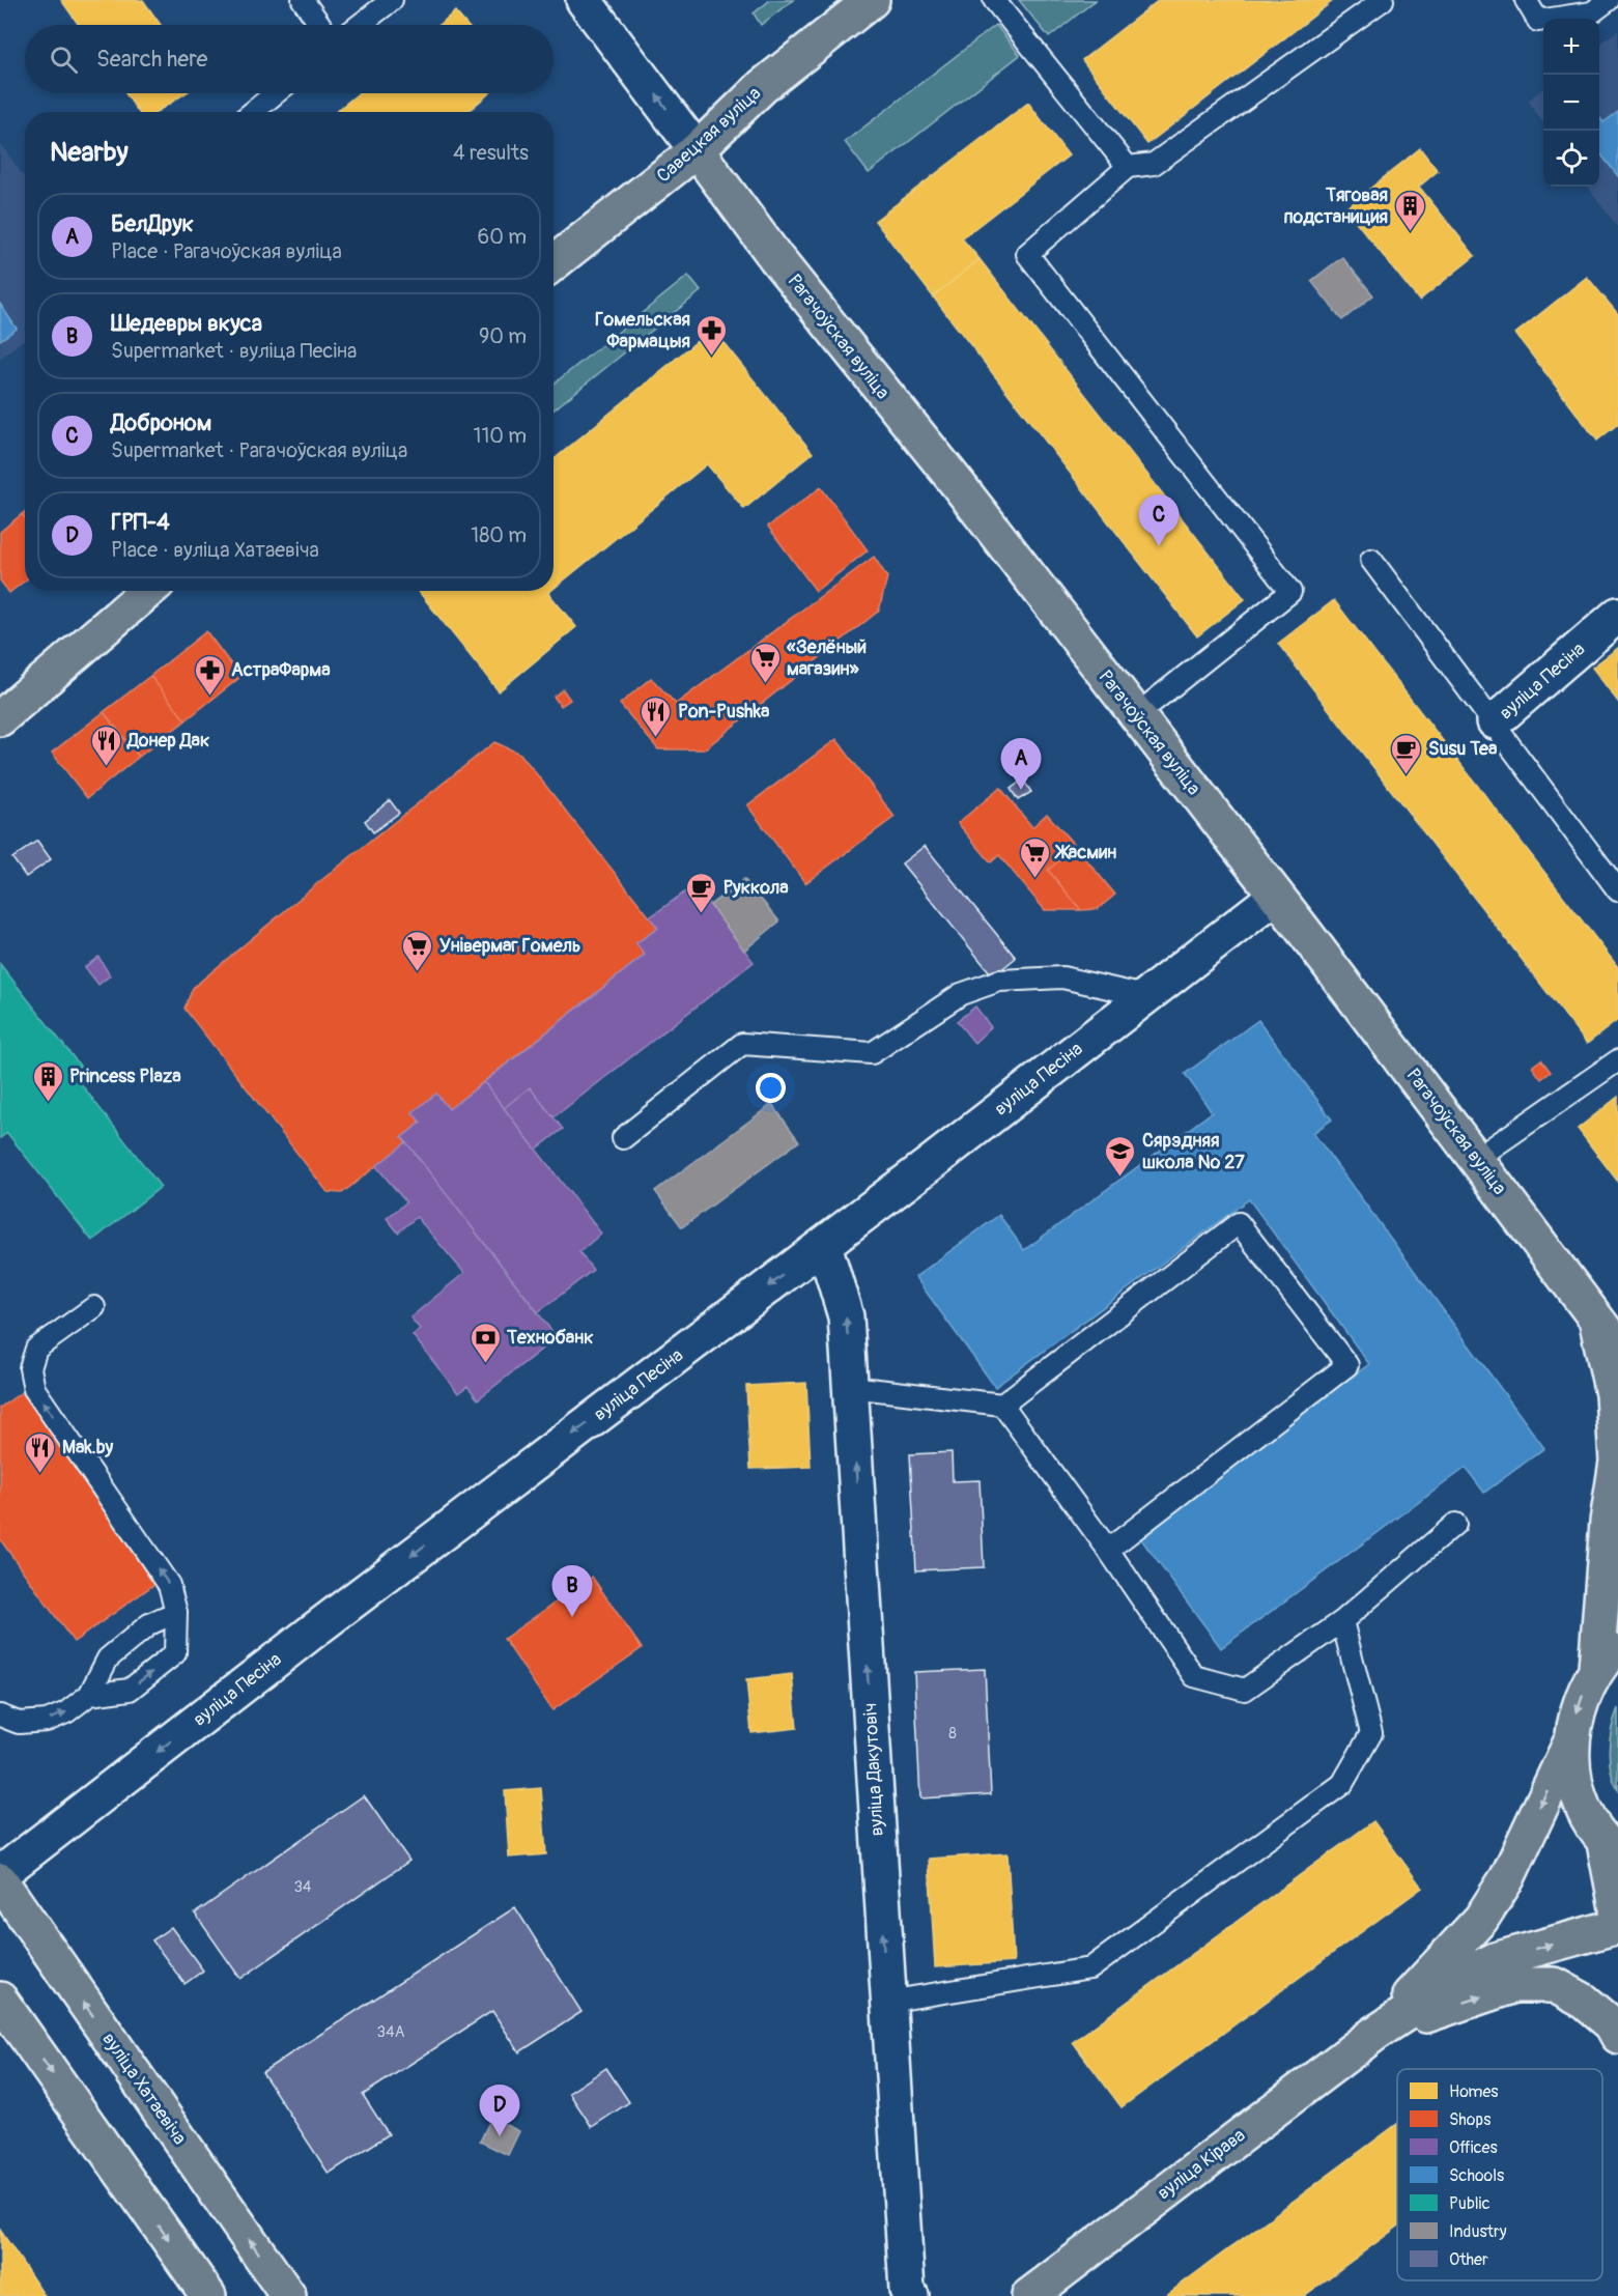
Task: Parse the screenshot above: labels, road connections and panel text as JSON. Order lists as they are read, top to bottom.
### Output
{
  "streets": {
    "main road": [
      "Савецкая вуліца",
      "Рагачоўская вуліца",
      "вуліца Хатаевіча",
      "вуліца Кірава"
    ],
    "street": ["вуліца Песіна", "вуліца Дакутовіч"]
  },
  "crossings": [
    ["Савецкая вуліца", "Рагачоўская вуліца"],
    ["Рагачоўская вуліца", "вуліца Песіна"],
    ["вуліца Песіна", "вуліца Дакутовіч"]
  ],
  "one_way": ["вуліца Песіна", "вуліца Дакутовіч"],
  "places": {
    "building": ["Тяговая подстаниция", "Princess Plaza"],
    "pharmacy": ["Гомельская Фармацыя", "АстраФарма"],
    "supermarket": ["«Зелёный магазин»", "Жасмин", "Універмаг Гомель"],
    "restaurant": ["Pon-Pushka", "Донер Дак", "Mak.by"],
    "cafe": ["Susu Tea", "Руккола"],
    "school or university": ["Сярэдняя школа № 27"],
    "bank": ["Технобанк"]
  },
  "house_numbers": ["8", "34", "34А"],
  "legend": [
    "Homes",
    "Shops",
    "Offices",
    "Schools",
    "Public",
    "Industry",
    "Other"
  ],
  "page": {
    "map_buttons": ["+", "−"],
    "search": "Search here",
    "heading": ["Nearby", "4 results"],
    "list": [
      {
        "mark": "A",
        "name": "БелДрук",
        "note": "Place · Рагачоўская вуліца",
        "value": "60 m"
      },
      {
        "mark": "B",
        "name": "Шедевры вкуса",
        "note": "Supermarket · вуліца Песіна",
        "value": "90 m"
      },
      {
        "mark": "C",
        "name": "Доброном",
        "note": "Supermarket · Рагачоўская вуліца",
        "value": "110 m"
      },
      {
        "mark": "D",
        "name": "ГРП-4",
        "note": "Place · вуліца Хатаевіча",
        "value": "180 m"
      }
    ],
    "pins": [
      "C",
      "A",
      "B",
      "D"
    ]
  }
}
